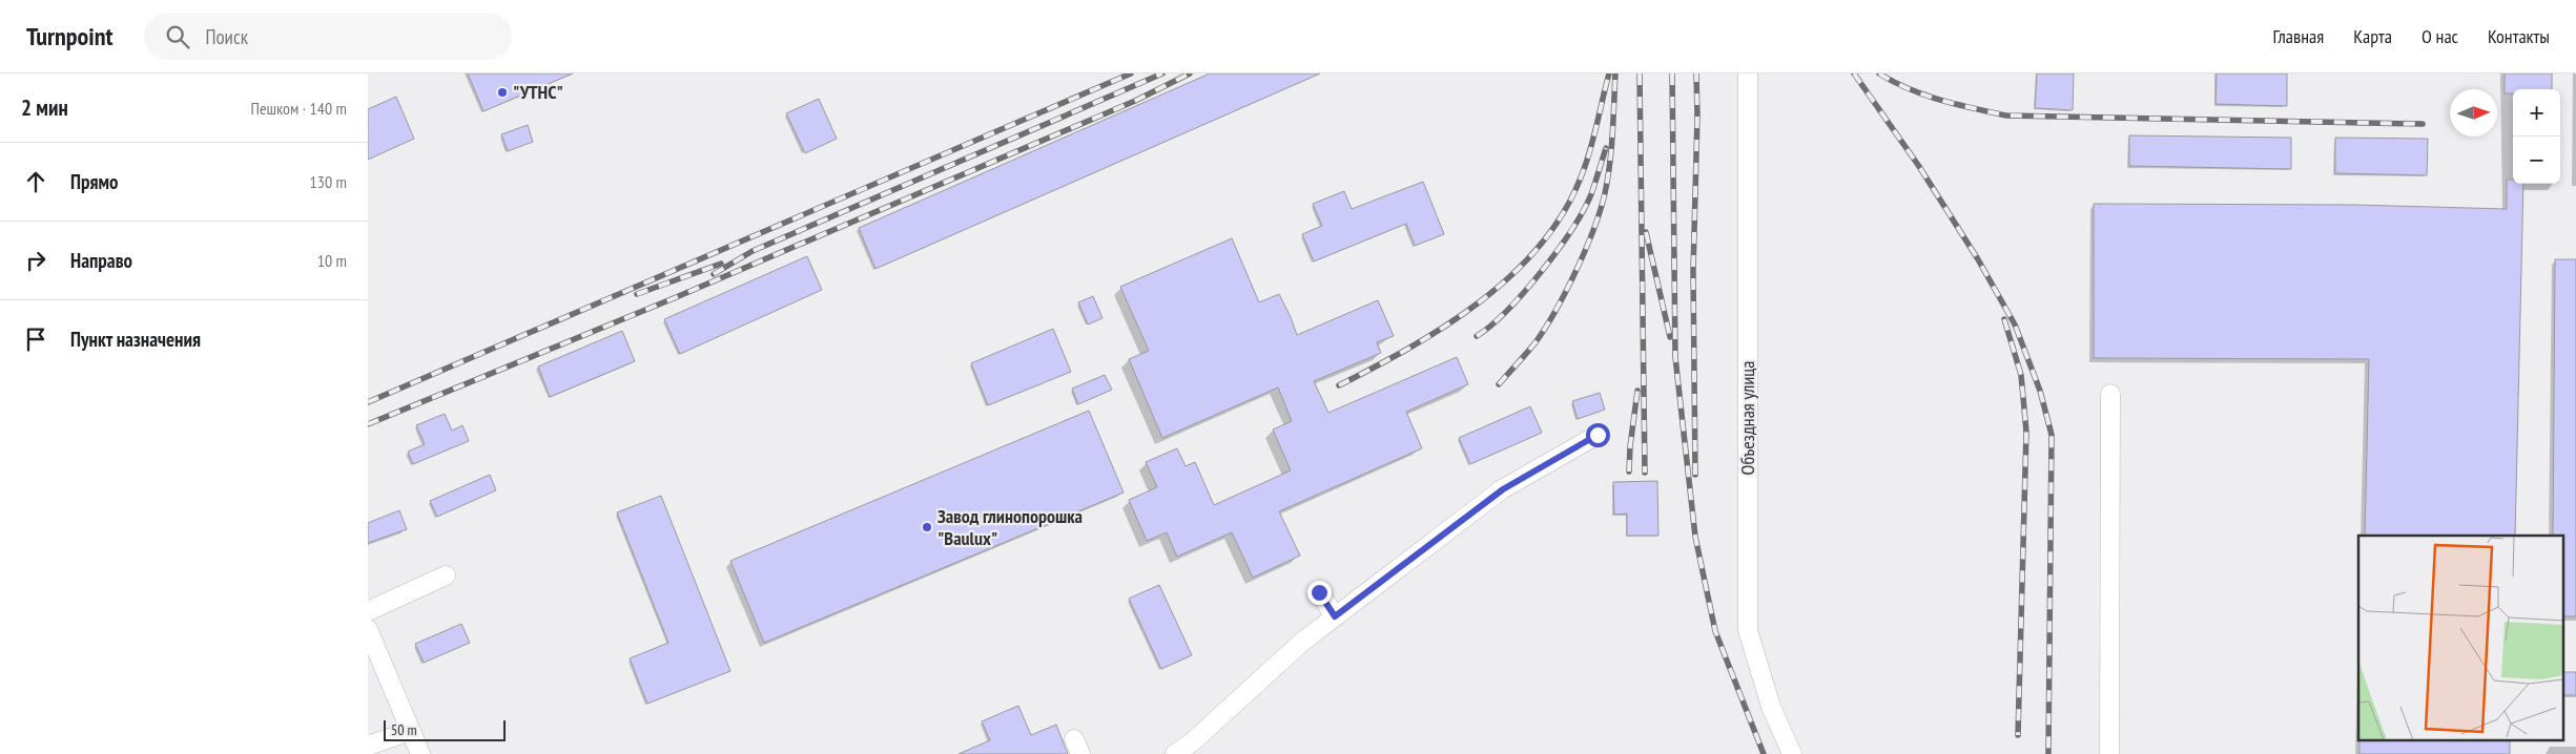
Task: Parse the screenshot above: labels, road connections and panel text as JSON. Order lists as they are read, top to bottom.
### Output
{
  "streets": {
    "street": ["Объездная улица"]
  },
  "places": ["\"УТНС\"", "Завод глинопорошка \"Baulux\""],
  "scale_bar": "50 m",
  "north": "right",
  "page": {
    "header": "Turnpoint",
    "search": "Поиск",
    "nav": [
      "Главная",
      "Карта",
      "О нас",
      "Контакты"
    ],
    "heading": ["2 мин", "Пешком · 140 m"],
    "map_buttons": ["+", "−"],
    "list": [
      ["Прямо", "130 m"],
      ["Направо", "10 m"],
      "Пункт назначения"
    ],
    "scale": "50 m"
  }
}
